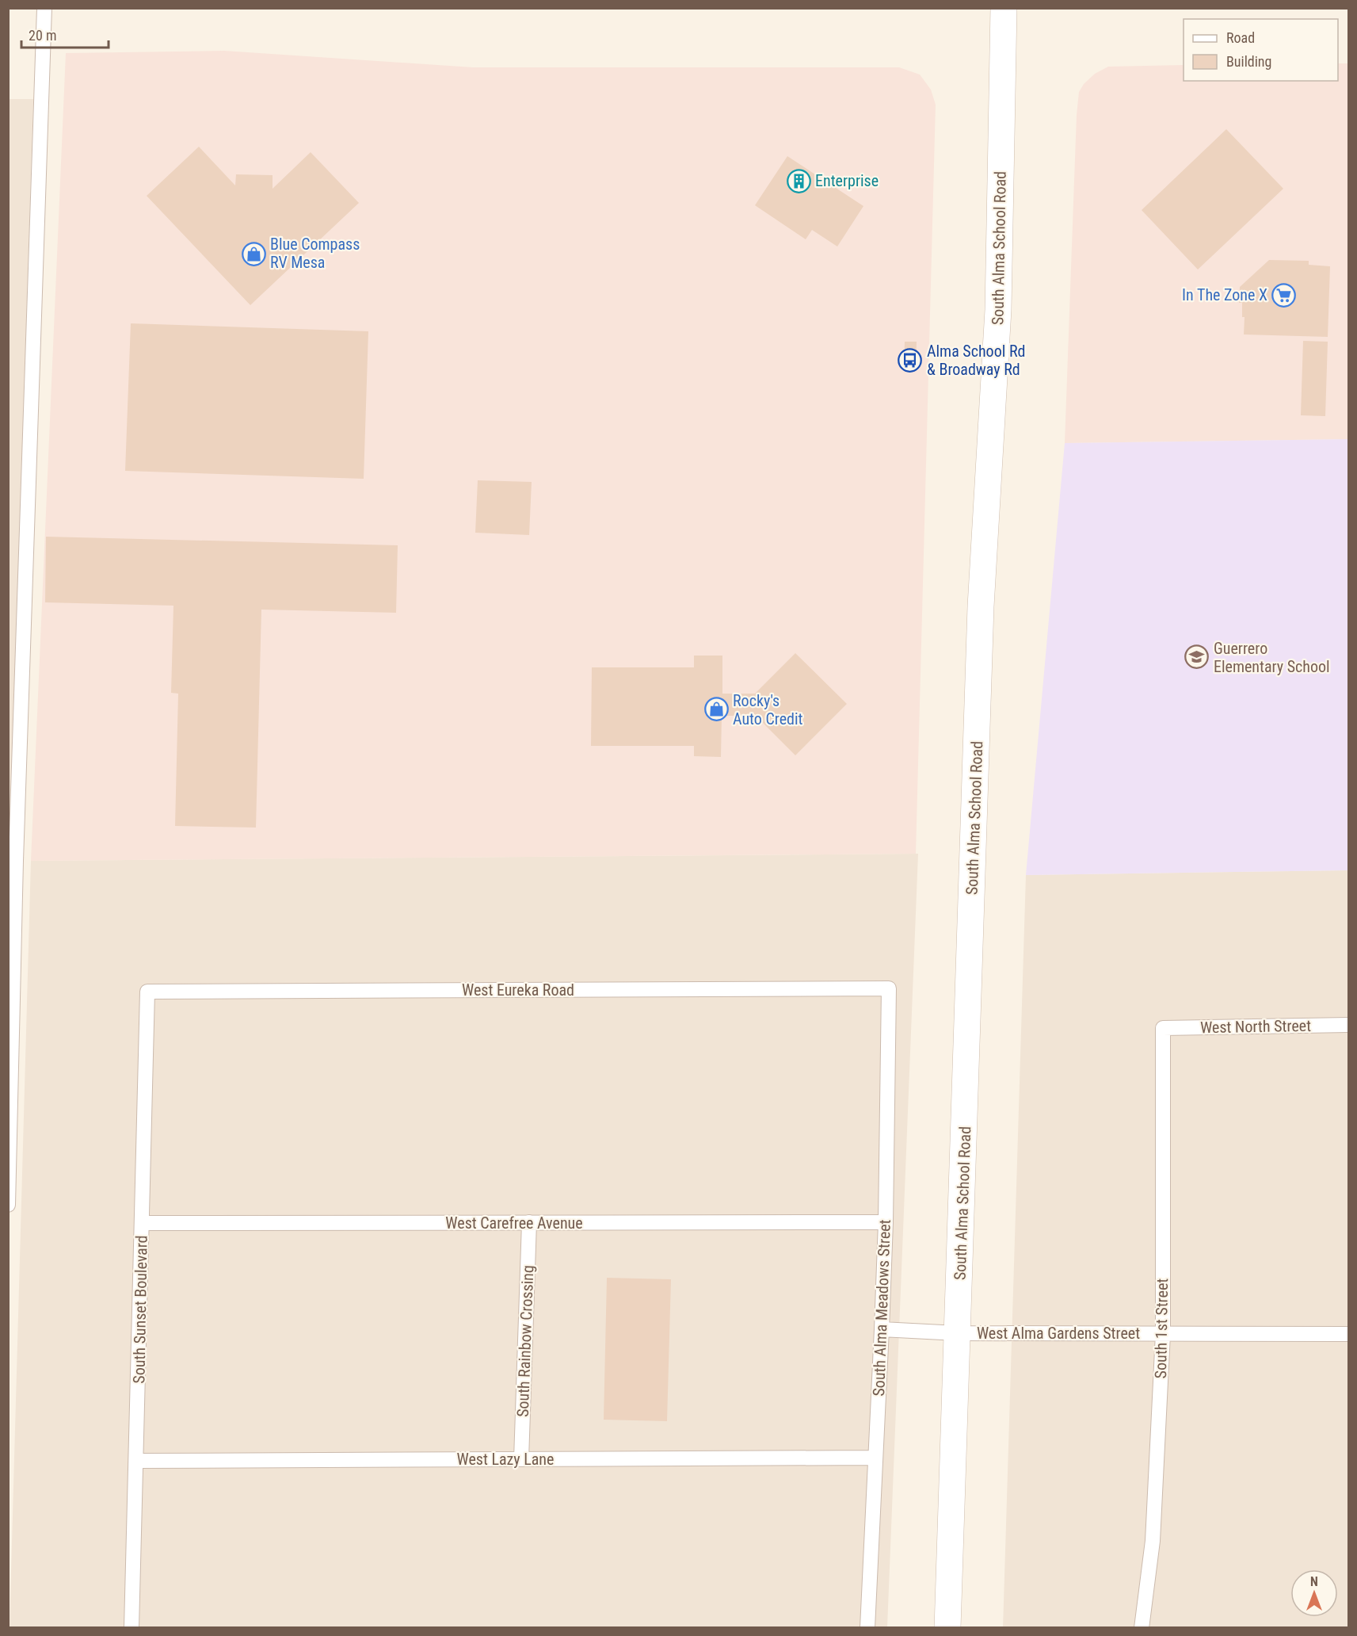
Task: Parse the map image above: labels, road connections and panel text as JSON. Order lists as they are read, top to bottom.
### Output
{
  "streets": {
    "main road": ["South Alma School Road"],
    "lane": [
      "West Eureka Road",
      "West North Street",
      "West Carefree Avenue",
      "South Alma Meadows Street",
      "South Sunset Boulevard",
      "South 1st Street",
      "West Alma Gardens Street",
      "South Rainbow Crossing",
      "West Lazy Lane"
    ]
  },
  "crossings": [
    ["South Alma School Road", "West Alma Gardens Street"],
    ["West Eureka Road", "South Alma Meadows Street"],
    ["West Eureka Road", "South Sunset Boulevard"],
    ["West North Street", "South 1st Street"],
    ["West Carefree Avenue", "South Alma Meadows Street"],
    ["West Carefree Avenue", "South Sunset Boulevard"],
    ["West Carefree Avenue", "South Rainbow Crossing"],
    ["South Alma Meadows Street", "West Alma Gardens Street"],
    ["South Alma Meadows Street", "West Lazy Lane"],
    ["South Sunset Boulevard", "West Lazy Lane"],
    ["South 1st Street", "West Alma Gardens Street"],
    ["South Rainbow Crossing", "West Lazy Lane"]
  ],
  "places": {
    "building": ["Enterprise"],
    "shop": ["Blue Compass RV Mesa", "Rocky's Auto Credit"],
    "supermarket": ["In The Zone X"],
    "bus stop": ["Alma School Rd & Broadway Rd"],
    "school or university": ["Guerrero Elementary School"]
  },
  "legend": ["Road", "Building"],
  "scale_bar": "20 m",
  "north": "top"
}
